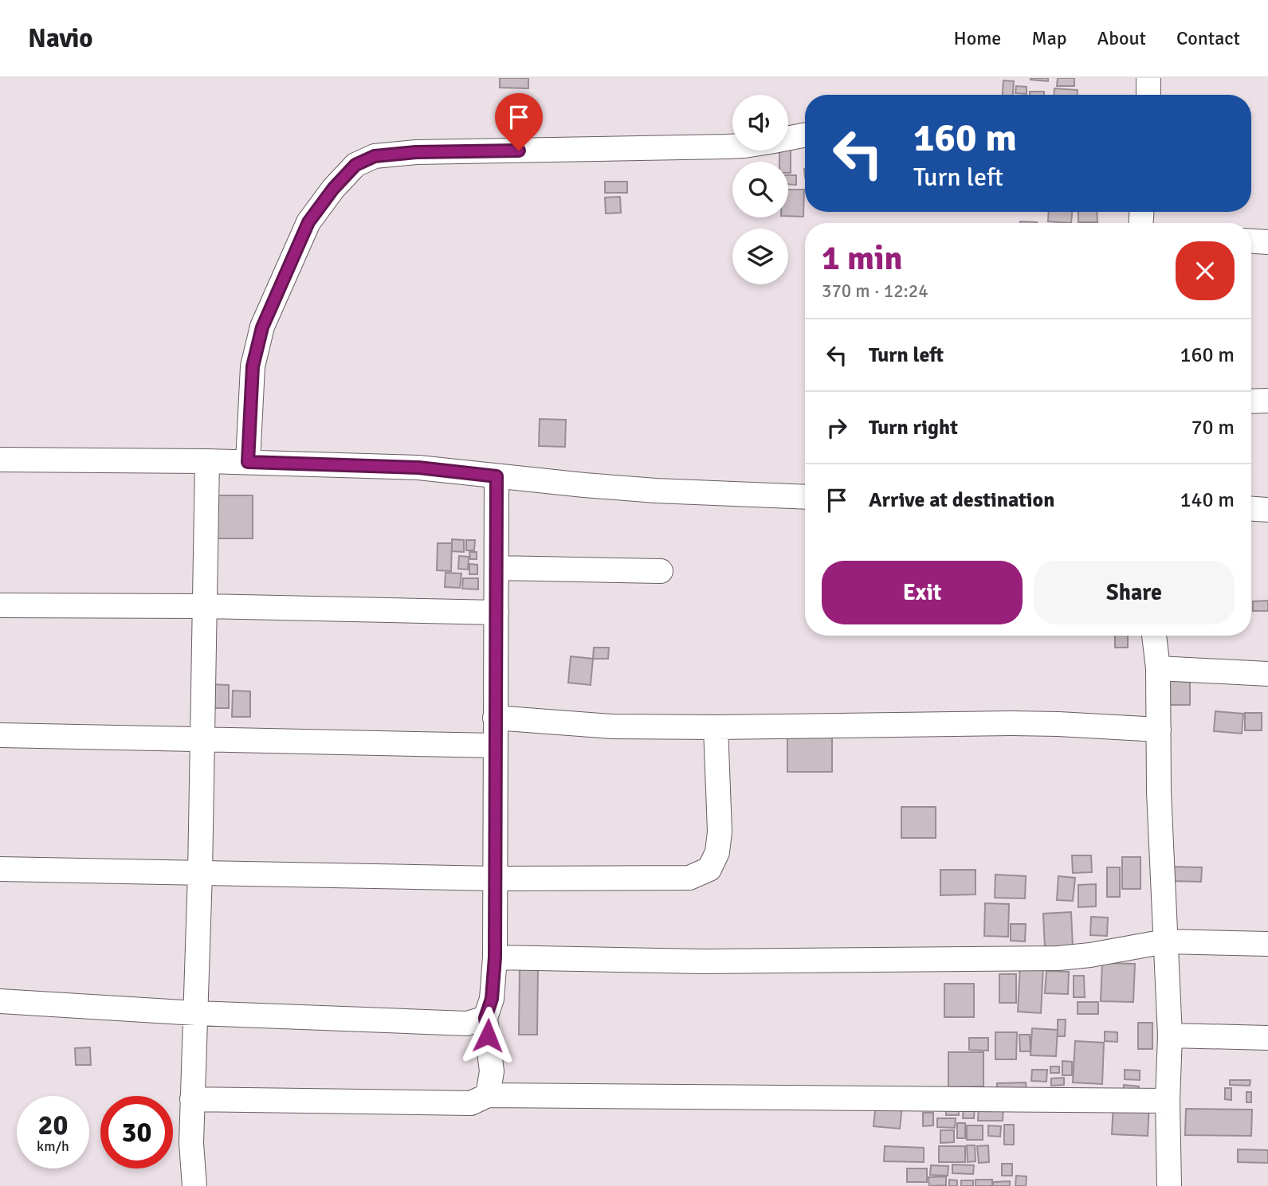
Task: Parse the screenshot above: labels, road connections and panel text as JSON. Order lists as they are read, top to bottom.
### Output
{
  "page": {
    "header": "Navio",
    "nav": [
      "Home",
      "Map",
      "About",
      "Contact"
    ],
    "turn": ["160 m", "Turn left"],
    "heading": ["1 min", "370 m · 12:24"],
    "list": [
      {
        "name": "Turn left",
        "value": "160 m"
      },
      {
        "name": "Turn right",
        "value": "70 m"
      },
      {
        "name": "Arrive at destination",
        "value": "140 m"
      }
    ],
    "buttons": ["Exit", "Share"],
    "speed": "20 km/h",
    "limit": "30"
  }
}
